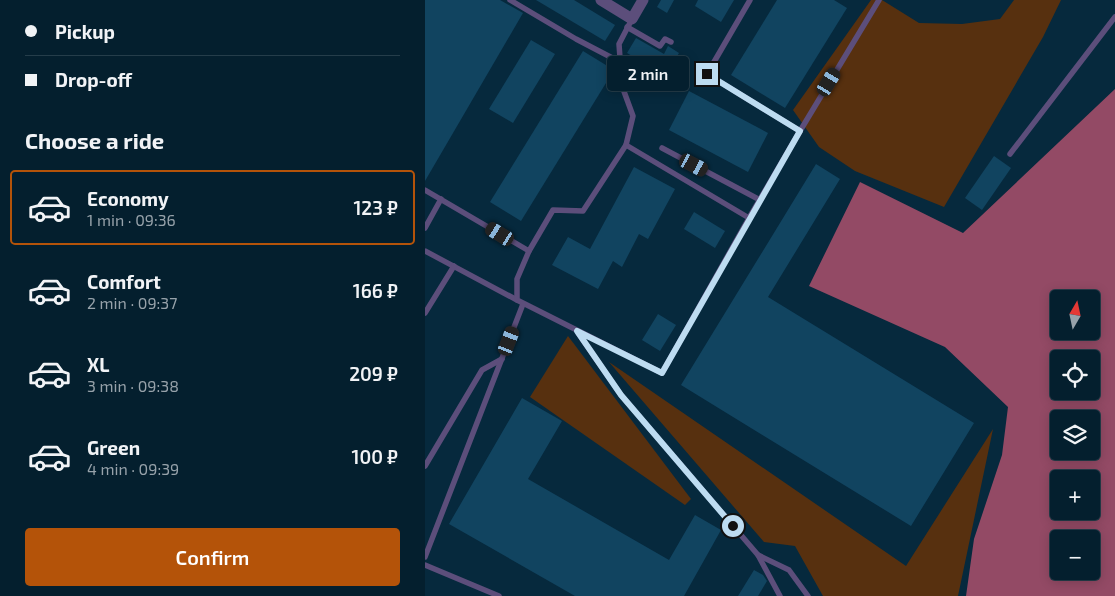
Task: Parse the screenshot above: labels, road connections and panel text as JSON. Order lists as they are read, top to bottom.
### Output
{
  "north": "top",
  "page": {
    "banner": ["Pickup", "Drop-off"],
    "bubble": "2 min",
    "heading": "Choose a ride",
    "list": [
      {
        "name": "Economy",
        "note": "1 min · 09:36",
        "value": "123 ₽"
      },
      {
        "name": "Comfort",
        "note": "2 min · 09:37",
        "value": "166 ₽"
      },
      {
        "name": "XL",
        "note": "3 min · 09:38",
        "value": "209 ₽"
      },
      {
        "name": "Green",
        "note": "4 min · 09:39",
        "value": "100 ₽"
      }
    ],
    "map_buttons": ["+", "−"],
    "buttons": "Confirm"
  }
}
